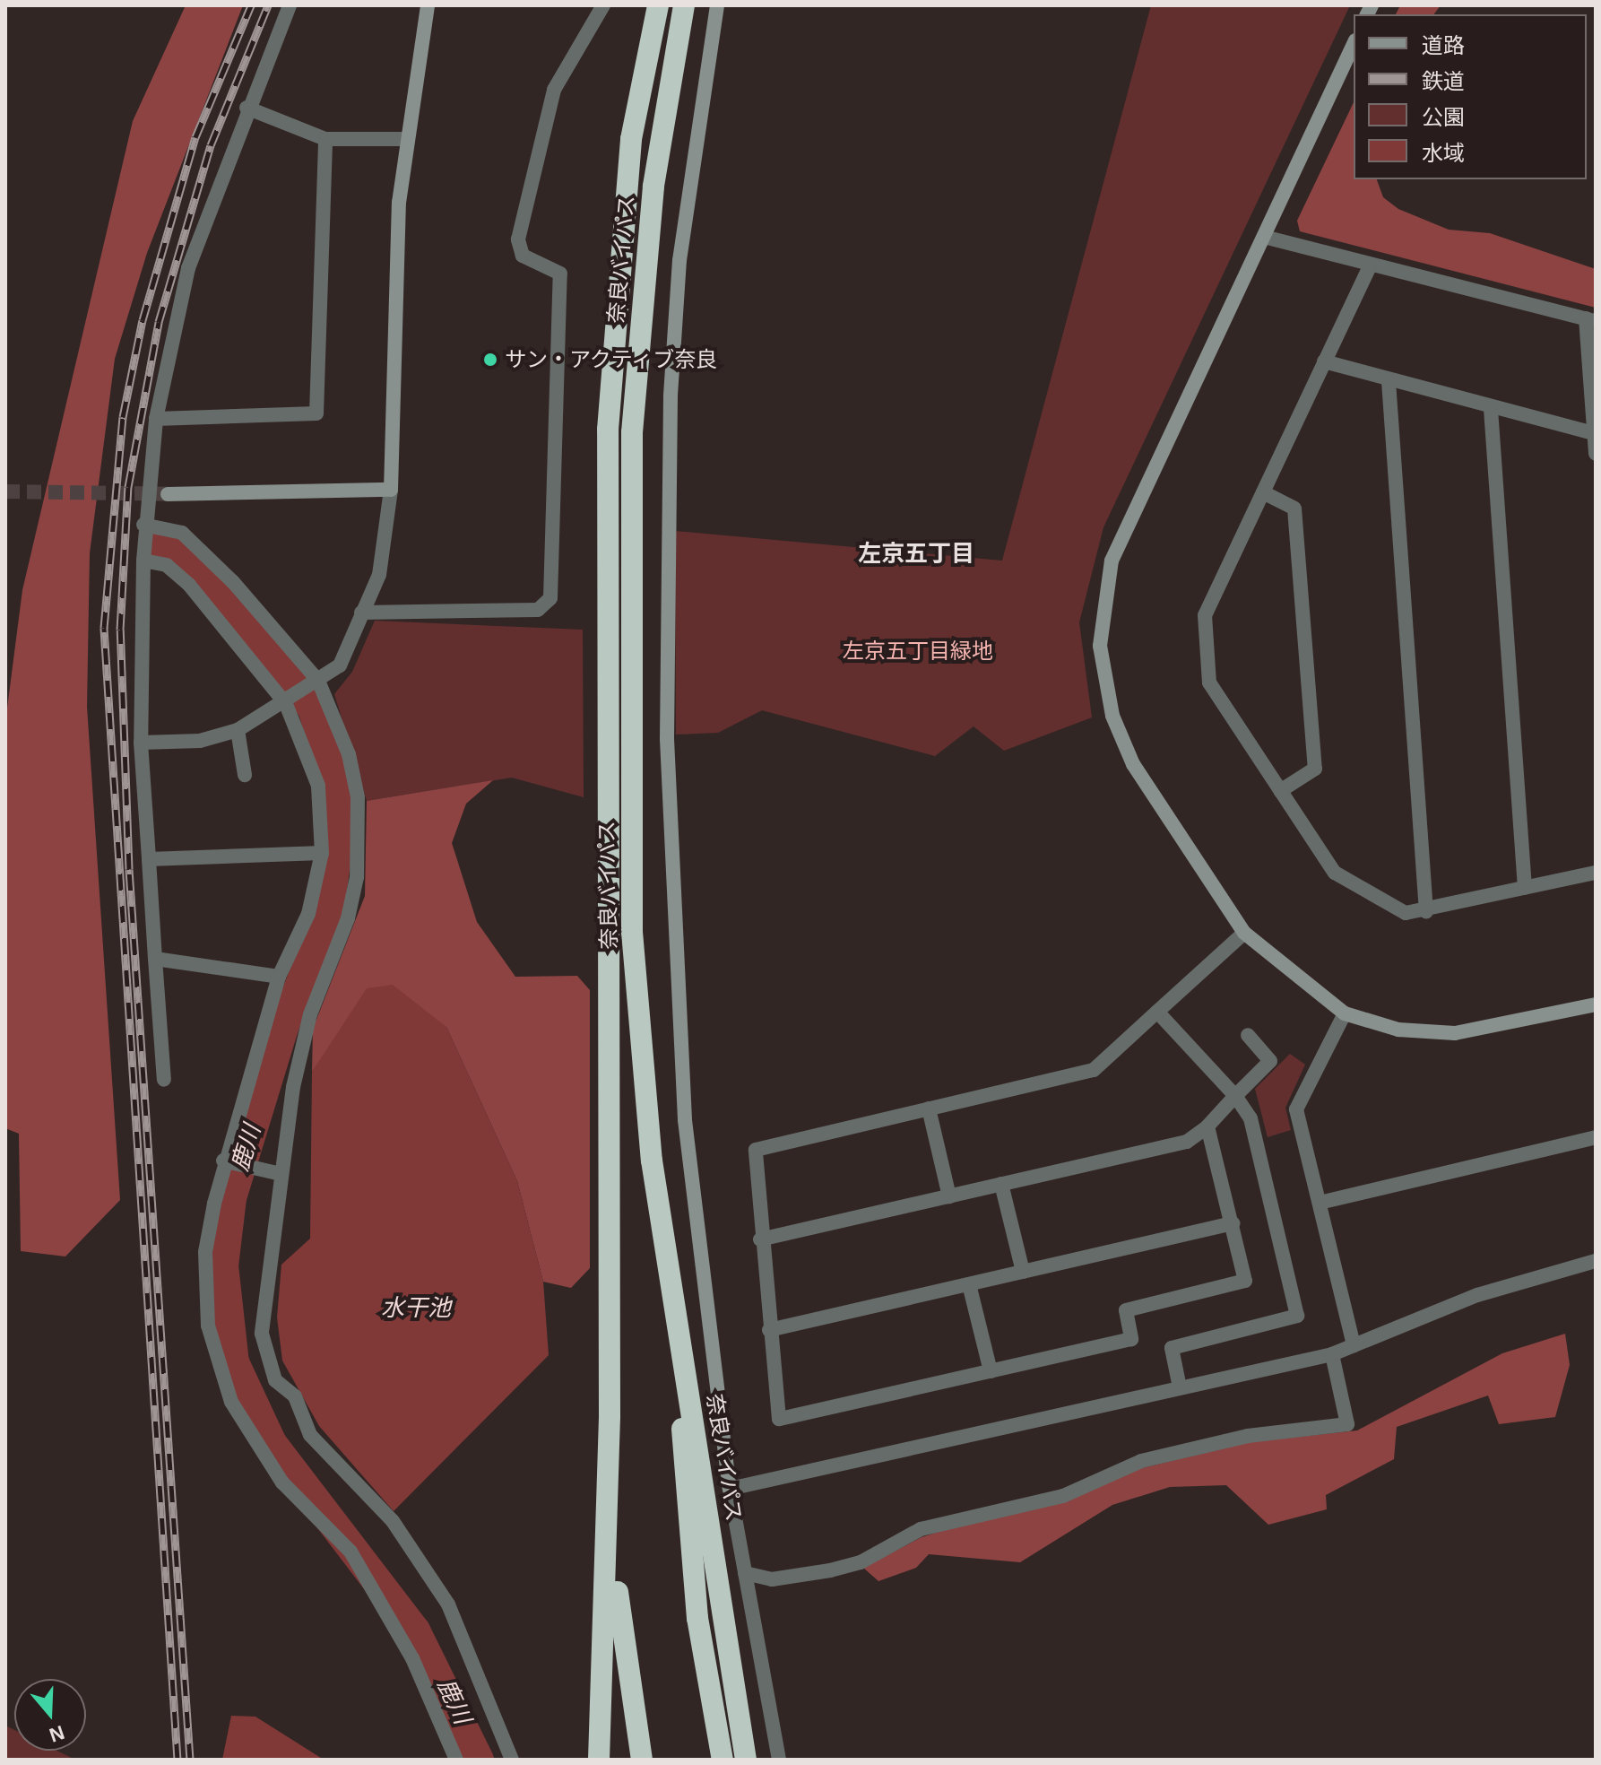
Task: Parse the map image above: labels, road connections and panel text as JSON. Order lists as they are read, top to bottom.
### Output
{
  "streets": {
    "highway": ["奈良バイパス"]
  },
  "districts": ["左京五丁目"],
  "water": ["鹿川", "水干池"],
  "parks": ["左京五丁目緑地"],
  "places": ["サン・アクティブ奈良"],
  "legend": [
    "道路",
    "鉄道",
    "公園",
    "水域"
  ],
  "north": "bottom"
}
